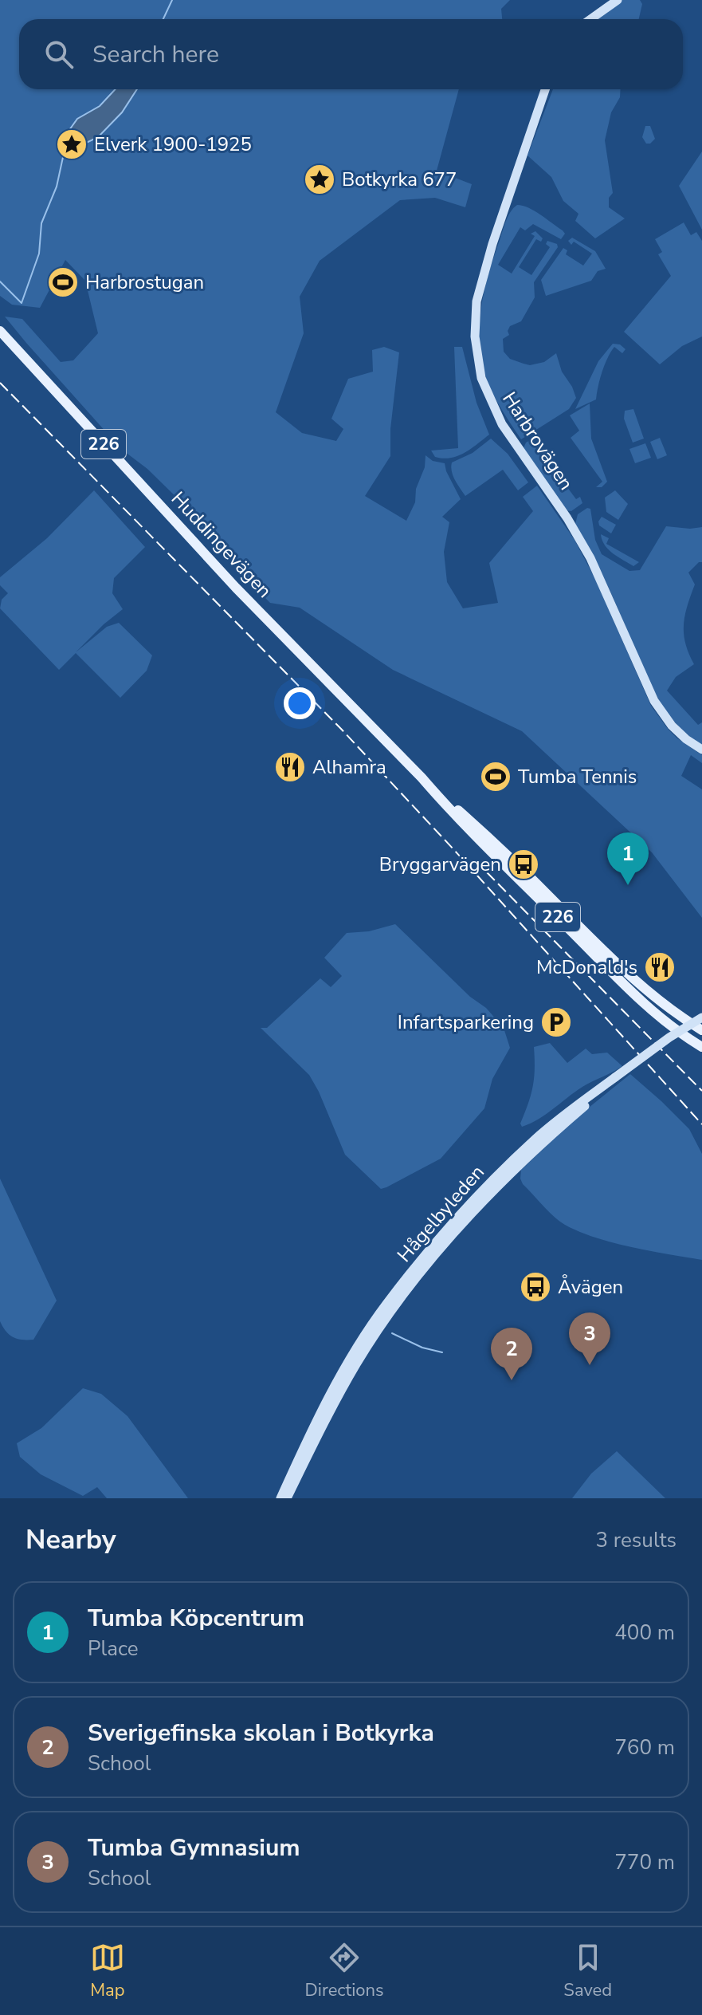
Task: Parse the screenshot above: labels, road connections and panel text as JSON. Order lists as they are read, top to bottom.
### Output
{
  "streets": {
    "main road": [
      "Harbrovägen",
      "226",
      "Huddingevägen",
      "Hågelbyleden"
    ]
  },
  "places": {
    "place": ["Elverk 1900-1925", "Botkyrka 677"],
    "sports": ["Harbrostugan", "Tumba Tennis"],
    "restaurant": ["Alhamra", "McDonald's"],
    "bus stop": ["Bryggarvägen", "Åvägen"],
    "parking": ["Infartsparkering"]
  },
  "page": {
    "search": "Search here",
    "pins": ["1", "3", "2"],
    "heading": ["Nearby", "3 results"],
    "list": [
      {
        "mark": "1",
        "name": "Tumba Köpcentrum",
        "note": "Place",
        "value": "400 m"
      },
      {
        "mark": "2",
        "name": "Sverigefinska skolan i Botkyrka",
        "note": "School",
        "value": "760 m"
      },
      {
        "mark": "3",
        "name": "Tumba Gymnasium",
        "note": "School",
        "value": "770 m"
      }
    ],
    "nav": ["Map", "Directions", "Saved"]
  }
}
